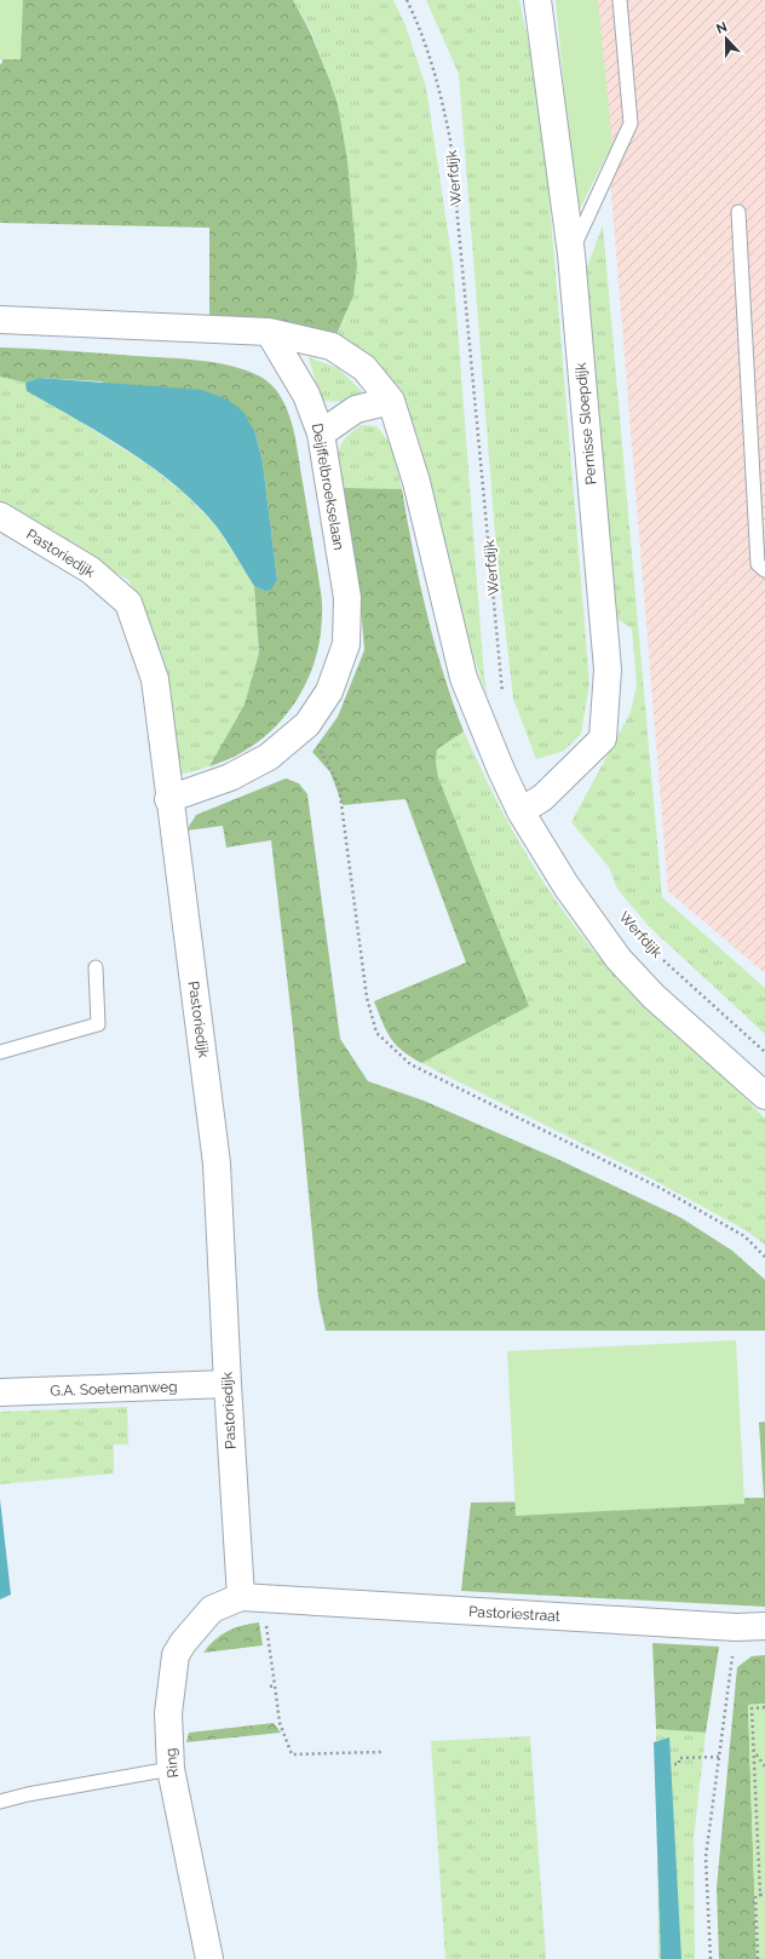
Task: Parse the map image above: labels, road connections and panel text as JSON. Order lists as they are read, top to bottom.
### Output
{
  "streets": {
    "street": [
      "Werfdijk",
      "Pernisse Sloepdijk",
      "Deijffelbroekselaan",
      "Pastoriedijk",
      "G.A. Soetemanweg",
      "Pastoriestraat",
      "Ring"
    ]
  },
  "crossings": [
    ["Werfdijk", "Pernisse Sloepdijk"],
    ["Werfdijk", "Deijffelbroekselaan"],
    ["Deijffelbroekselaan", "Pastoriedijk"],
    ["Pastoriedijk", "G.A. Soetemanweg"],
    ["Pastoriedijk", "Pastoriestraat"],
    ["Pastoriedijk", "Ring"],
    ["Pastoriestraat", "Ring"]
  ],
  "north": "top"
}
